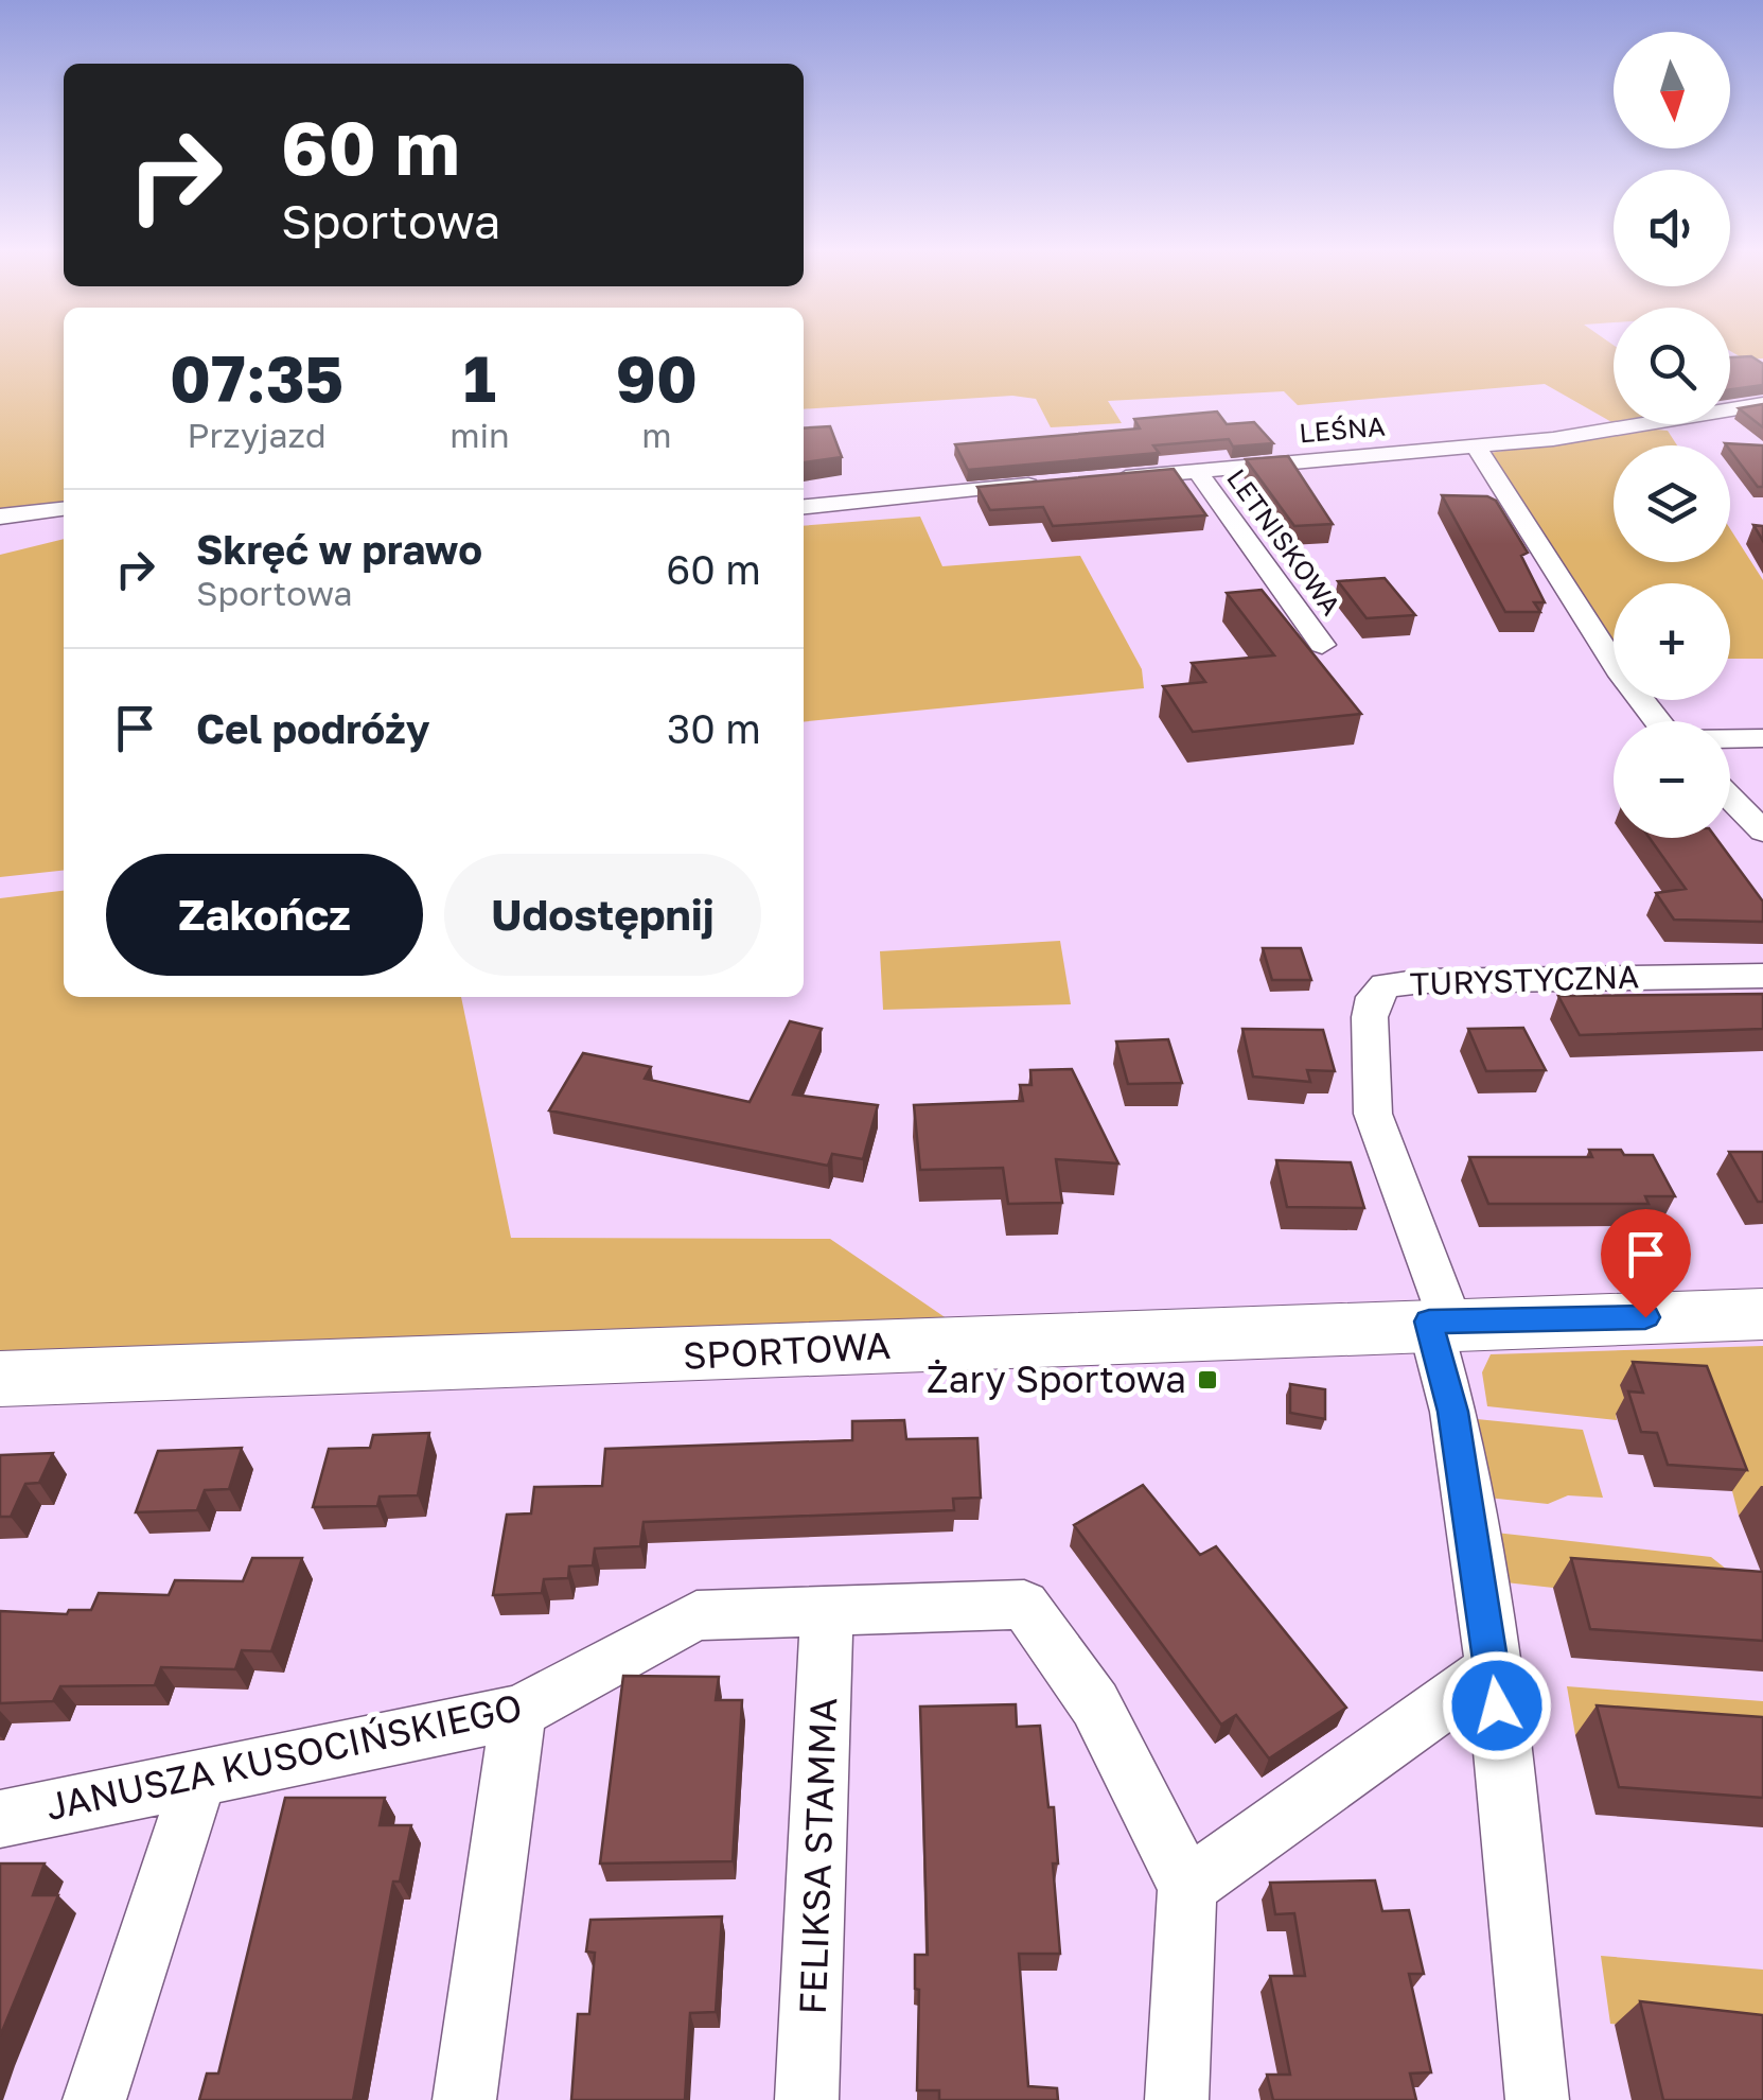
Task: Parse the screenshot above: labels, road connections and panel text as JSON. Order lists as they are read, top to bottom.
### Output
{
  "streets": {
    "street": [
      "LEŚNA",
      "LETNISKOWA",
      "TURYSTYCZNA",
      "SPORTOWA",
      "JANUSZA KUSOCIŃSKIEGO",
      "FELIKSA STAMMA"
    ]
  },
  "crossings": [
    ["LEŚNA", "LETNISKOWA"],
    ["TURYSTYCZNA", "SPORTOWA"],
    ["JANUSZA KUSOCIŃSKIEGO", "FELIKSA STAMMA"]
  ],
  "places": {
    "transit": ["Żary Sportowa"]
  },
  "north": "bottom",
  "page": {
    "map_buttons": ["+", "−"],
    "turn": ["60 m", "Sportowa"],
    "eta": [
      "07:35",
      "Przyjazd",
      "1",
      "min",
      "90",
      "m"
    ],
    "list": [
      {
        "name": "Skręć w prawo",
        "note": "Sportowa",
        "value": "60 m"
      },
      {
        "name": "Cel podróży",
        "value": "30 m"
      }
    ],
    "buttons": ["Zakończ", "Udostępnij"]
  }
}
